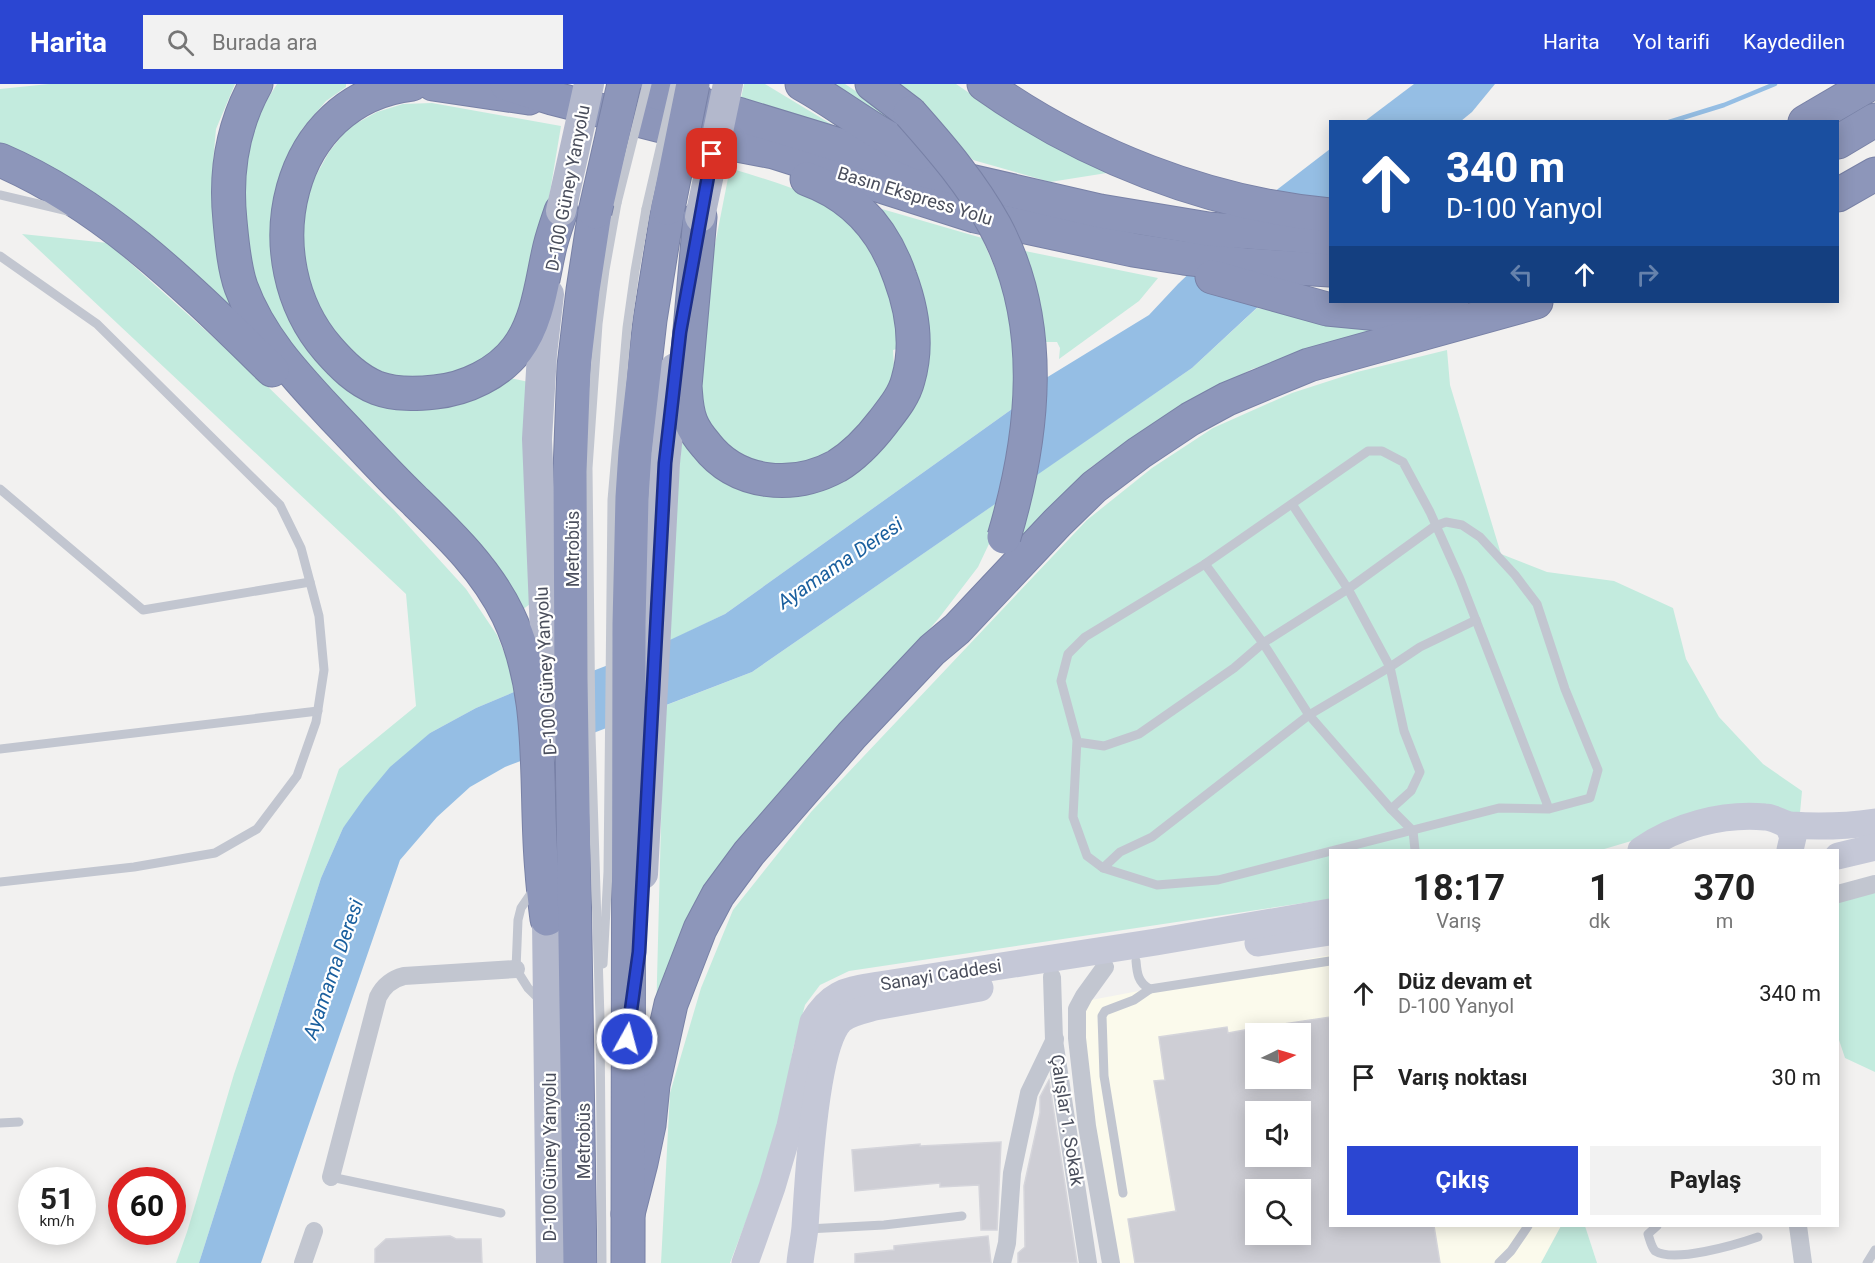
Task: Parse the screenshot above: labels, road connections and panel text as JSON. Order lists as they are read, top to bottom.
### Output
{
  "streets": {
    "highway": ["Basın Ekspress Yolu"],
    "main road": ["D-100 Güney Yanyolu", "Sanayi Caddesi"],
    "street": ["Çalışlar 1. Sokak"],
    "lane": ["Metrobüs"]
  },
  "crossings": [
    ["Sanayi Caddesi", "Çalışlar 1. Sokak"]
  ],
  "water": ["Ayamama Deresi"],
  "north": "right",
  "page": {
    "header": "Harita",
    "search": "Burada ara",
    "nav": ["Harita", "Yol tarifi", "Kaydedilen"],
    "turn": ["340 m", "D-100 Yanyol"],
    "eta": [
      "18:17",
      "Varış",
      "1",
      "dk",
      "370",
      "m"
    ],
    "list": [
      {
        "name": "Düz devam et",
        "note": "D-100 Yanyol",
        "value": "340 m"
      },
      {
        "name": "Varış noktası",
        "value": "30 m"
      }
    ],
    "buttons": ["Çıkış", "Paylaş"],
    "speed": "51 km/h",
    "limit": "60"
  }
}
